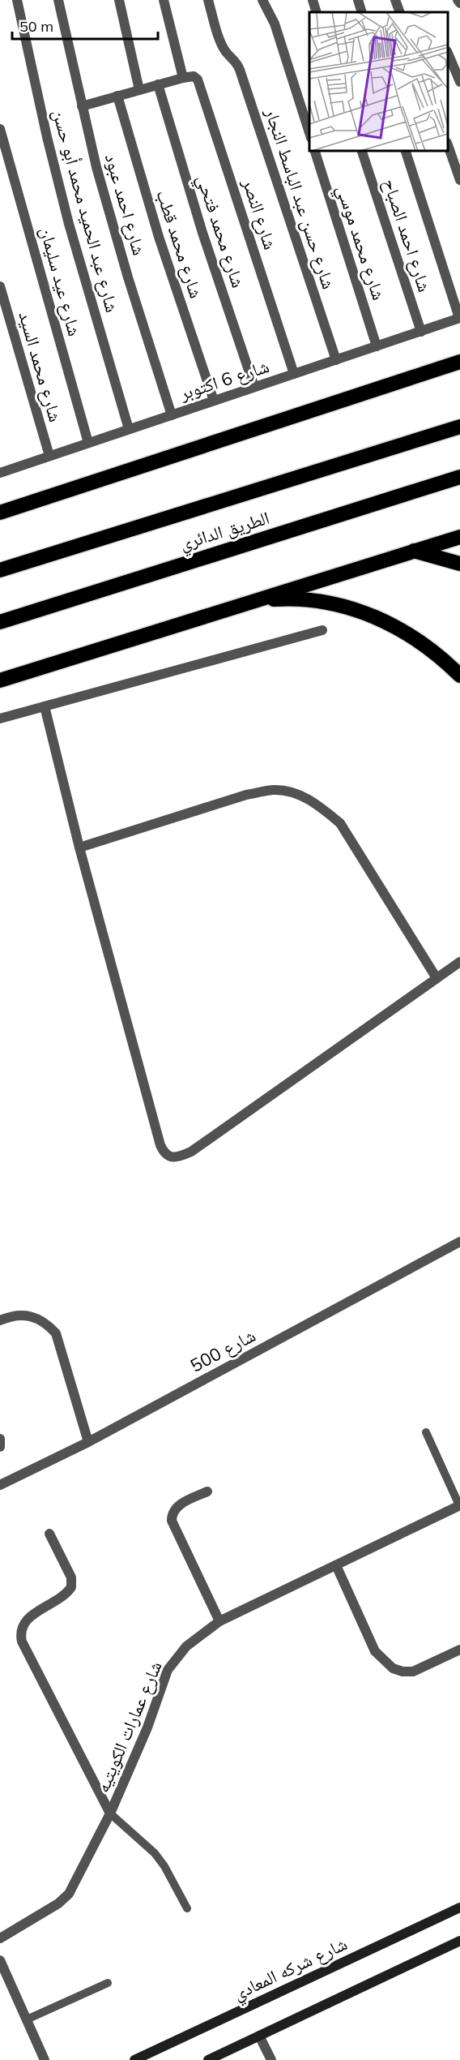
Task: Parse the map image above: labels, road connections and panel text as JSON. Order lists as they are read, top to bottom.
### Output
{
  "streets": {
    "highway": ["الطريق الدائري"],
    "street": [
      "شارع حسن عبد الباسط النجار",
      "شارع احمد عبود",
      "شارع عبد الحميد محمد أبو حسن",
      "شارع النصر",
      "شارع محمد فتحي",
      "شارع احمد الصباح",
      "شارع محمد موسي",
      "شارع محمد قطب",
      "شارع عيد سليمان",
      "شارع محمد السيد",
      "شارع 6 اكتوبر",
      "شارع 500",
      "شارع عمارات الكويتيه",
      "شارع شركه المعادي"
    ]
  },
  "crossings": [
    ["شارع حسن عبد الباسط النجار", "شارع 6 اكتوبر"],
    ["شارع احمد عبود", "شارع 6 اكتوبر"],
    ["شارع عبد الحميد محمد أبو حسن", "شارع 6 اكتوبر"],
    ["شارع النصر", "شارع 6 اكتوبر"],
    ["شارع محمد فتحي", "شارع 6 اكتوبر"],
    ["شارع احمد الصباح", "شارع 6 اكتوبر"],
    ["شارع محمد موسي", "شارع 6 اكتوبر"],
    ["شارع محمد قطب", "شارع 6 اكتوبر"],
    ["شارع عيد سليمان", "شارع 6 اكتوبر"],
    ["شارع محمد السيد", "شارع 6 اكتوبر"]
  ],
  "scale_bar": "50 m"
}
